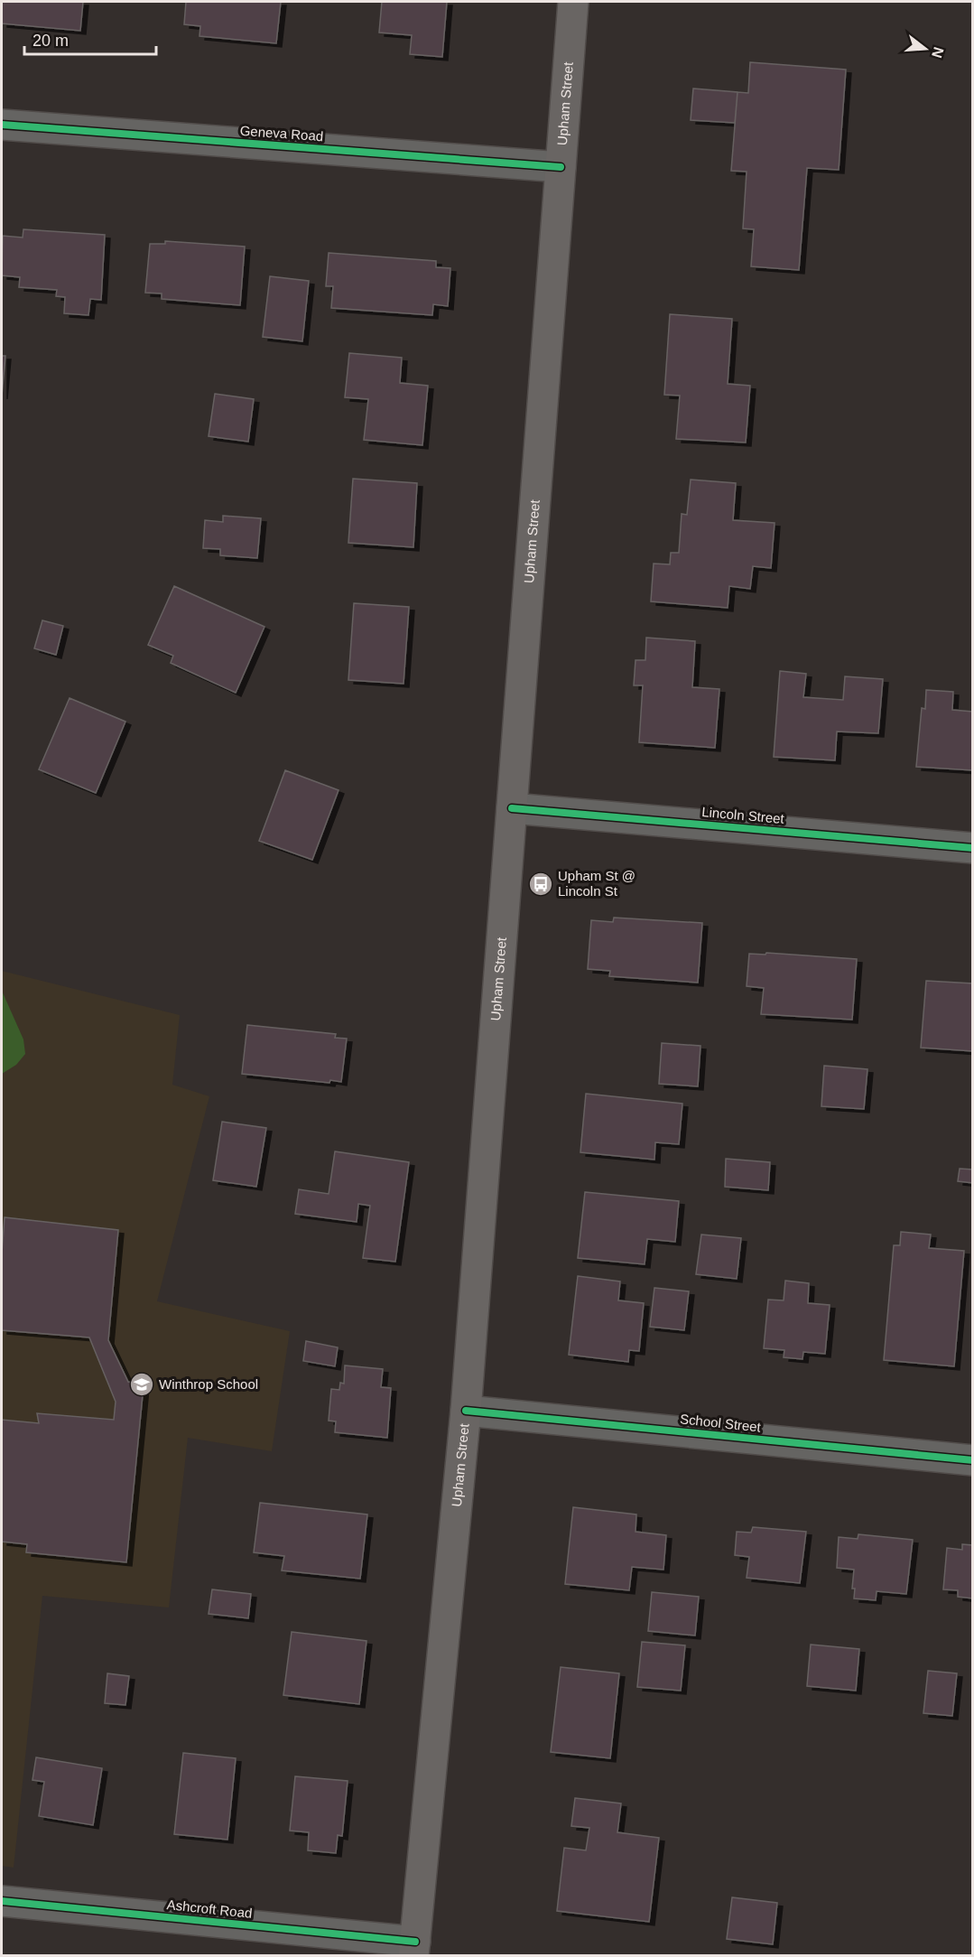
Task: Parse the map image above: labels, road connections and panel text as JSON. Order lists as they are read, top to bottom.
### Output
{
  "streets": {
    "main road": ["Upham Street"],
    "street": [
      "Geneva Road",
      "Lincoln Street",
      "School Street",
      "Ashcroft Road"
    ]
  },
  "crossings": [
    ["Upham Street", "Geneva Road"],
    ["Upham Street", "Lincoln Street"],
    ["Upham Street", "School Street"],
    ["Upham Street", "Ashcroft Road"]
  ],
  "places": {
    "bus stop": ["Upham St @ Lincoln St"],
    "school or university": ["Winthrop School"]
  },
  "scale_bar": "20 m",
  "north": "right"
}
